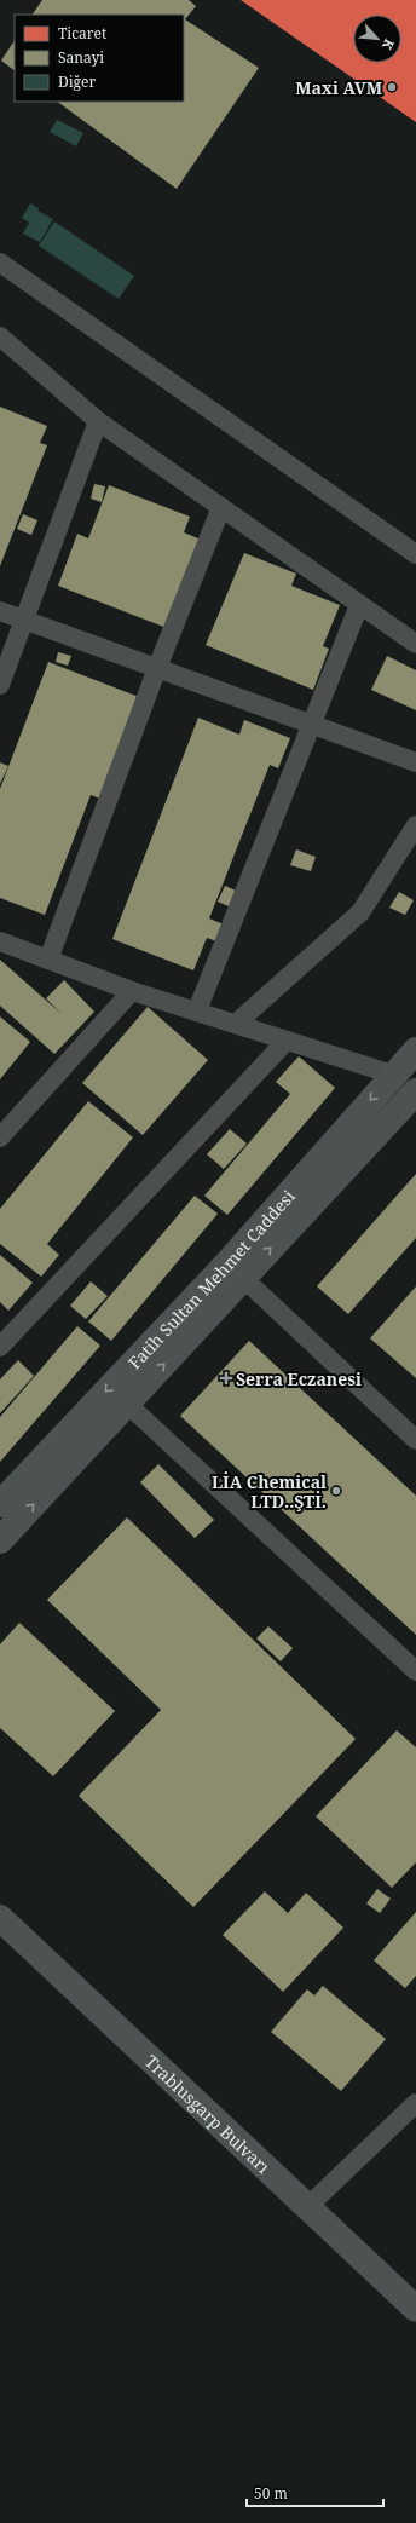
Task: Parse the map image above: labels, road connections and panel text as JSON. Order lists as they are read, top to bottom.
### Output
{
  "streets": {
    "main road": ["Fatih Sultan Mehmet Caddesi", "Trablusgarp Bulvarı"]
  },
  "places": {
    "other": ["Maxi AVM", "LİA Chemical LTD..ŞTİ."],
    "health": ["Serra Eczanesi"]
  },
  "legend": ["Ticaret", "Sanayi", "Diğer"],
  "scale_bar": "50 m",
  "north": "bottom right"
}
